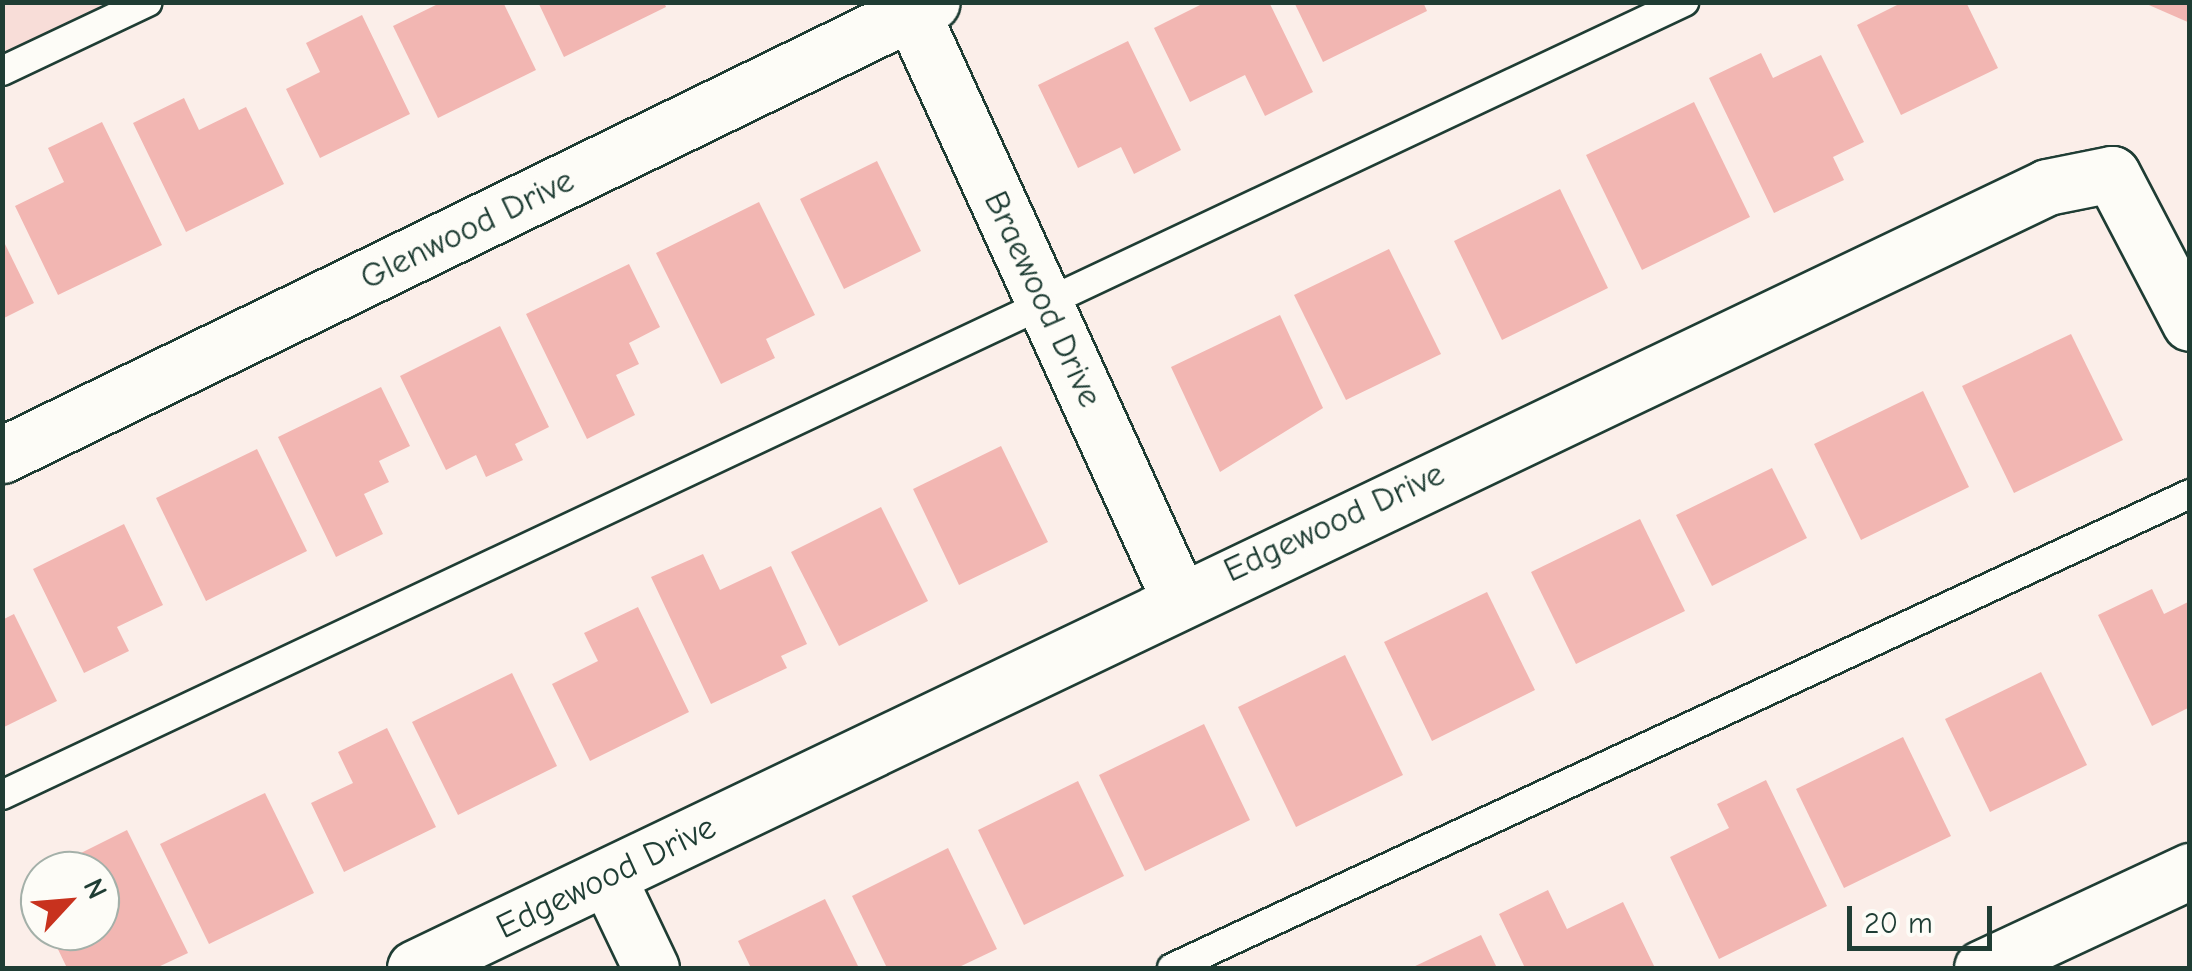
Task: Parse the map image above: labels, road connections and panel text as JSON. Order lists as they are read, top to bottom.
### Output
{
  "streets": {
    "street": ["Glenwood Drive", "Braewood Drive", "Edgewood Drive"]
  },
  "crossings": [
    ["Glenwood Drive", "Braewood Drive"],
    ["Braewood Drive", "Edgewood Drive"]
  ],
  "scale_bar": "20 m",
  "north": "top right"
}
